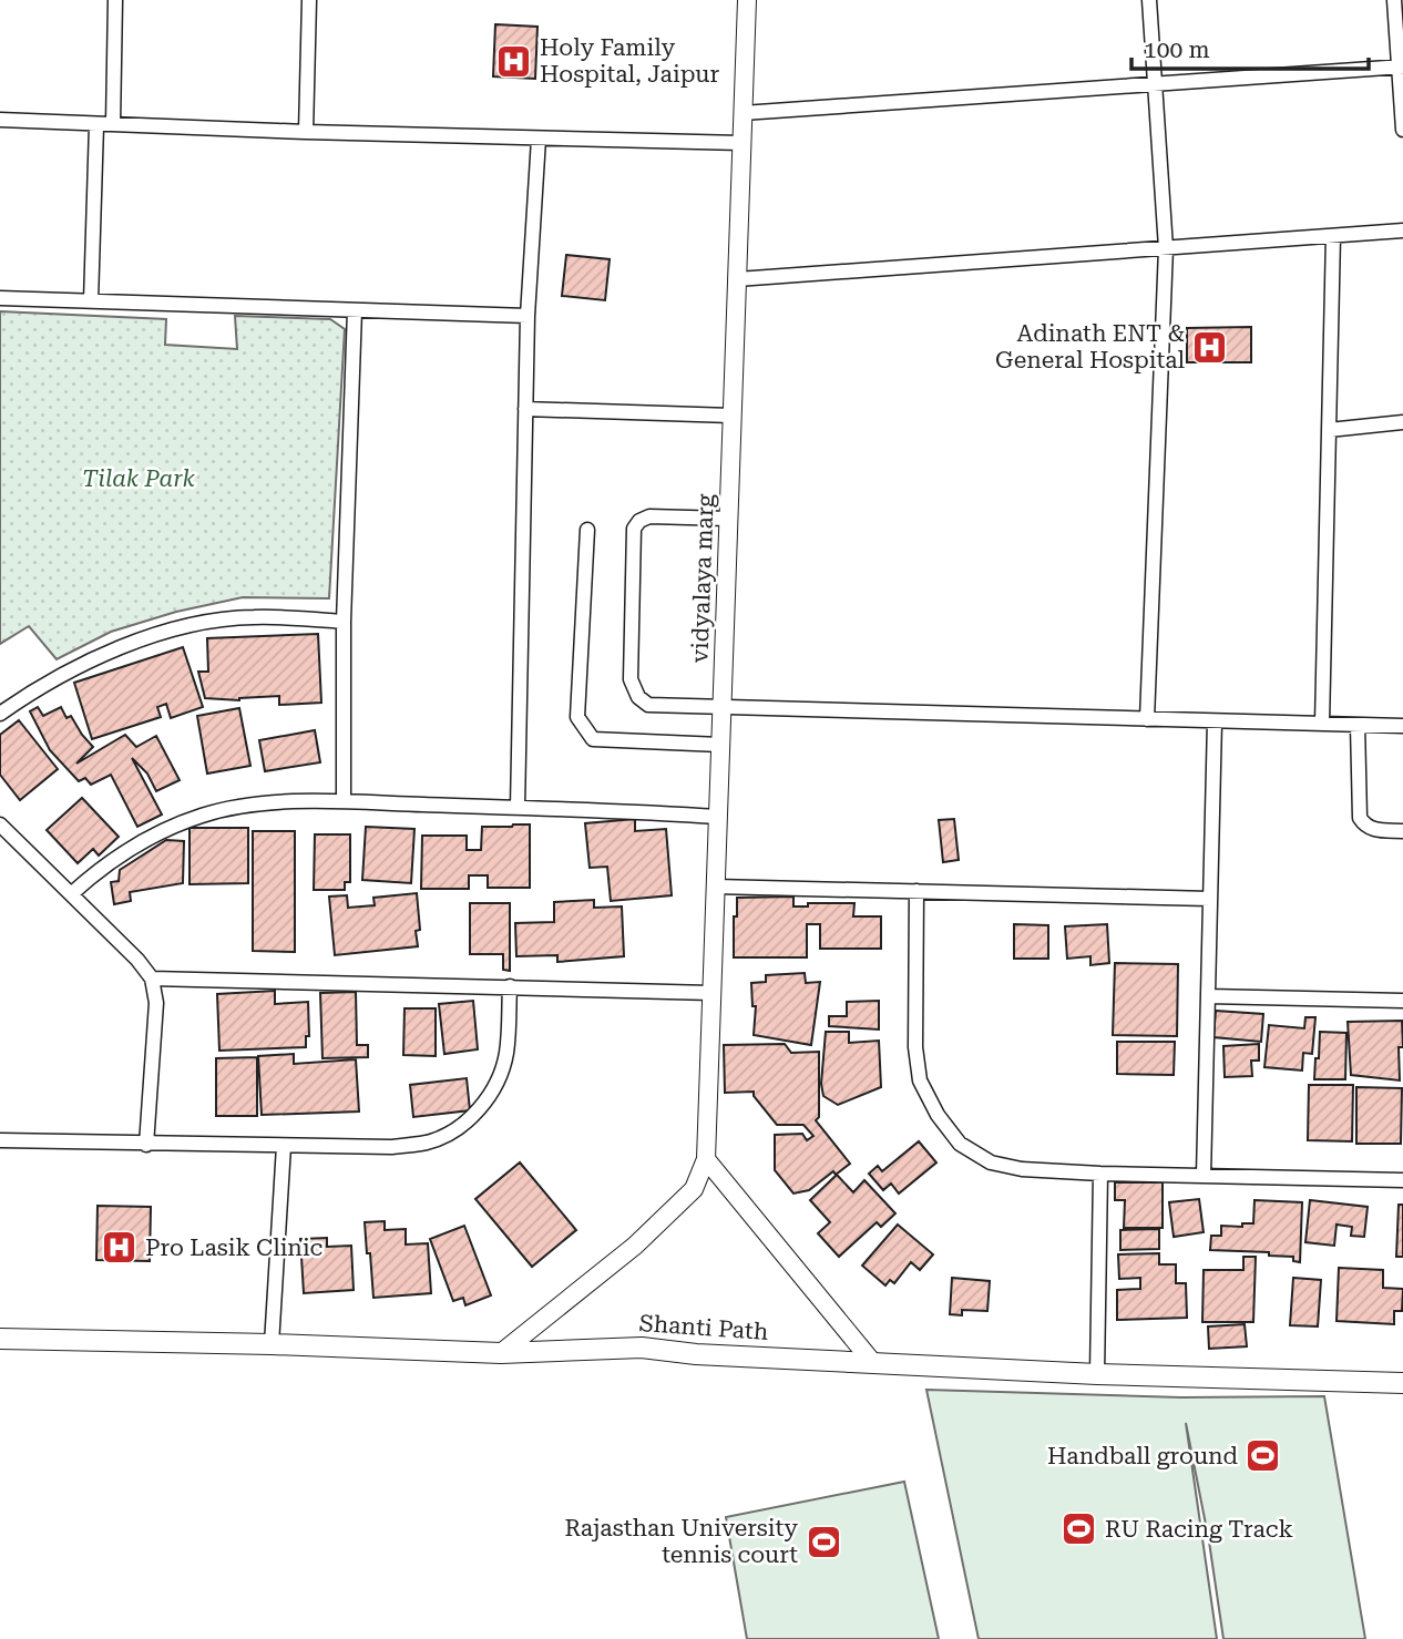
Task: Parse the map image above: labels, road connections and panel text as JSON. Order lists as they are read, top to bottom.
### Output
{
  "streets": {
    "main road": ["Shanti Path"],
    "street": ["vidyalaya marg"]
  },
  "parks": ["Tilak Park"],
  "places": {
    "hospital": ["Holy Family Hospital, Jaipur", "Adinath ENT & General Hospital", "Pro Lasik Clinic"],
    "sports": ["Handball ground", "RU Racing Track", "Rajasthan University tennis court"]
  },
  "scale_bar": "100 m"
}
